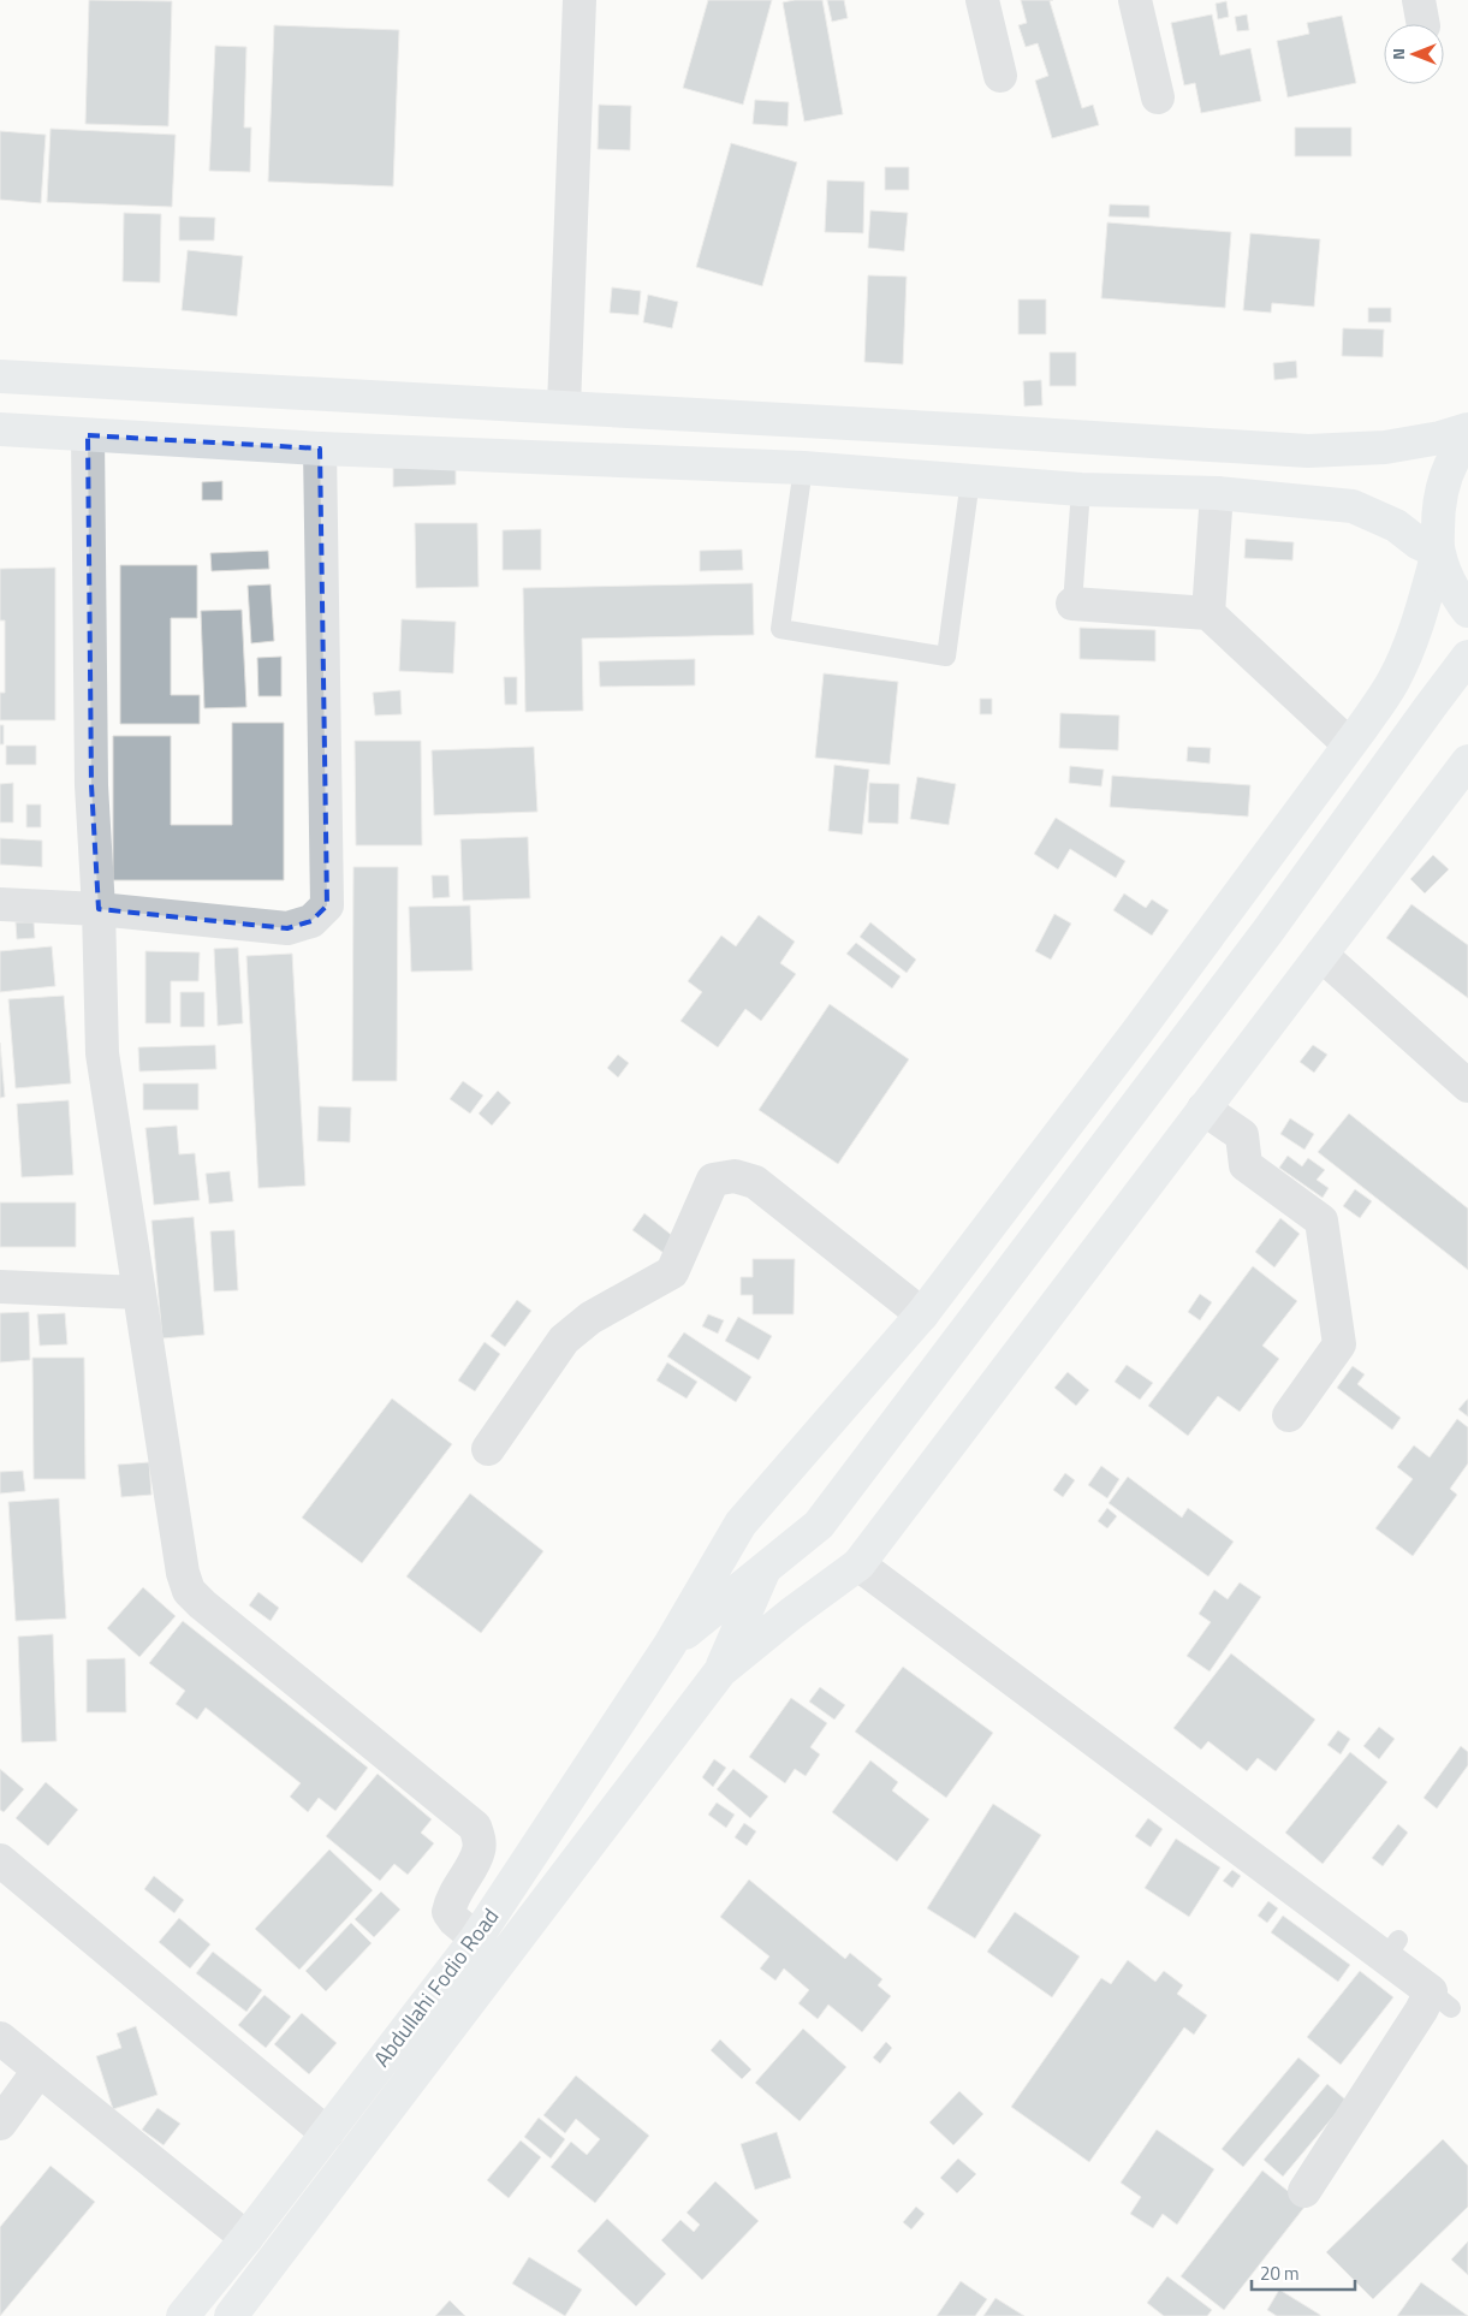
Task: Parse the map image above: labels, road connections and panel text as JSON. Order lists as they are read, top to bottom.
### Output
{
  "streets": {
    "main road": ["Abdullahi Fodio Road"]
  },
  "scale_bar": "20 m",
  "north": "left"
}
